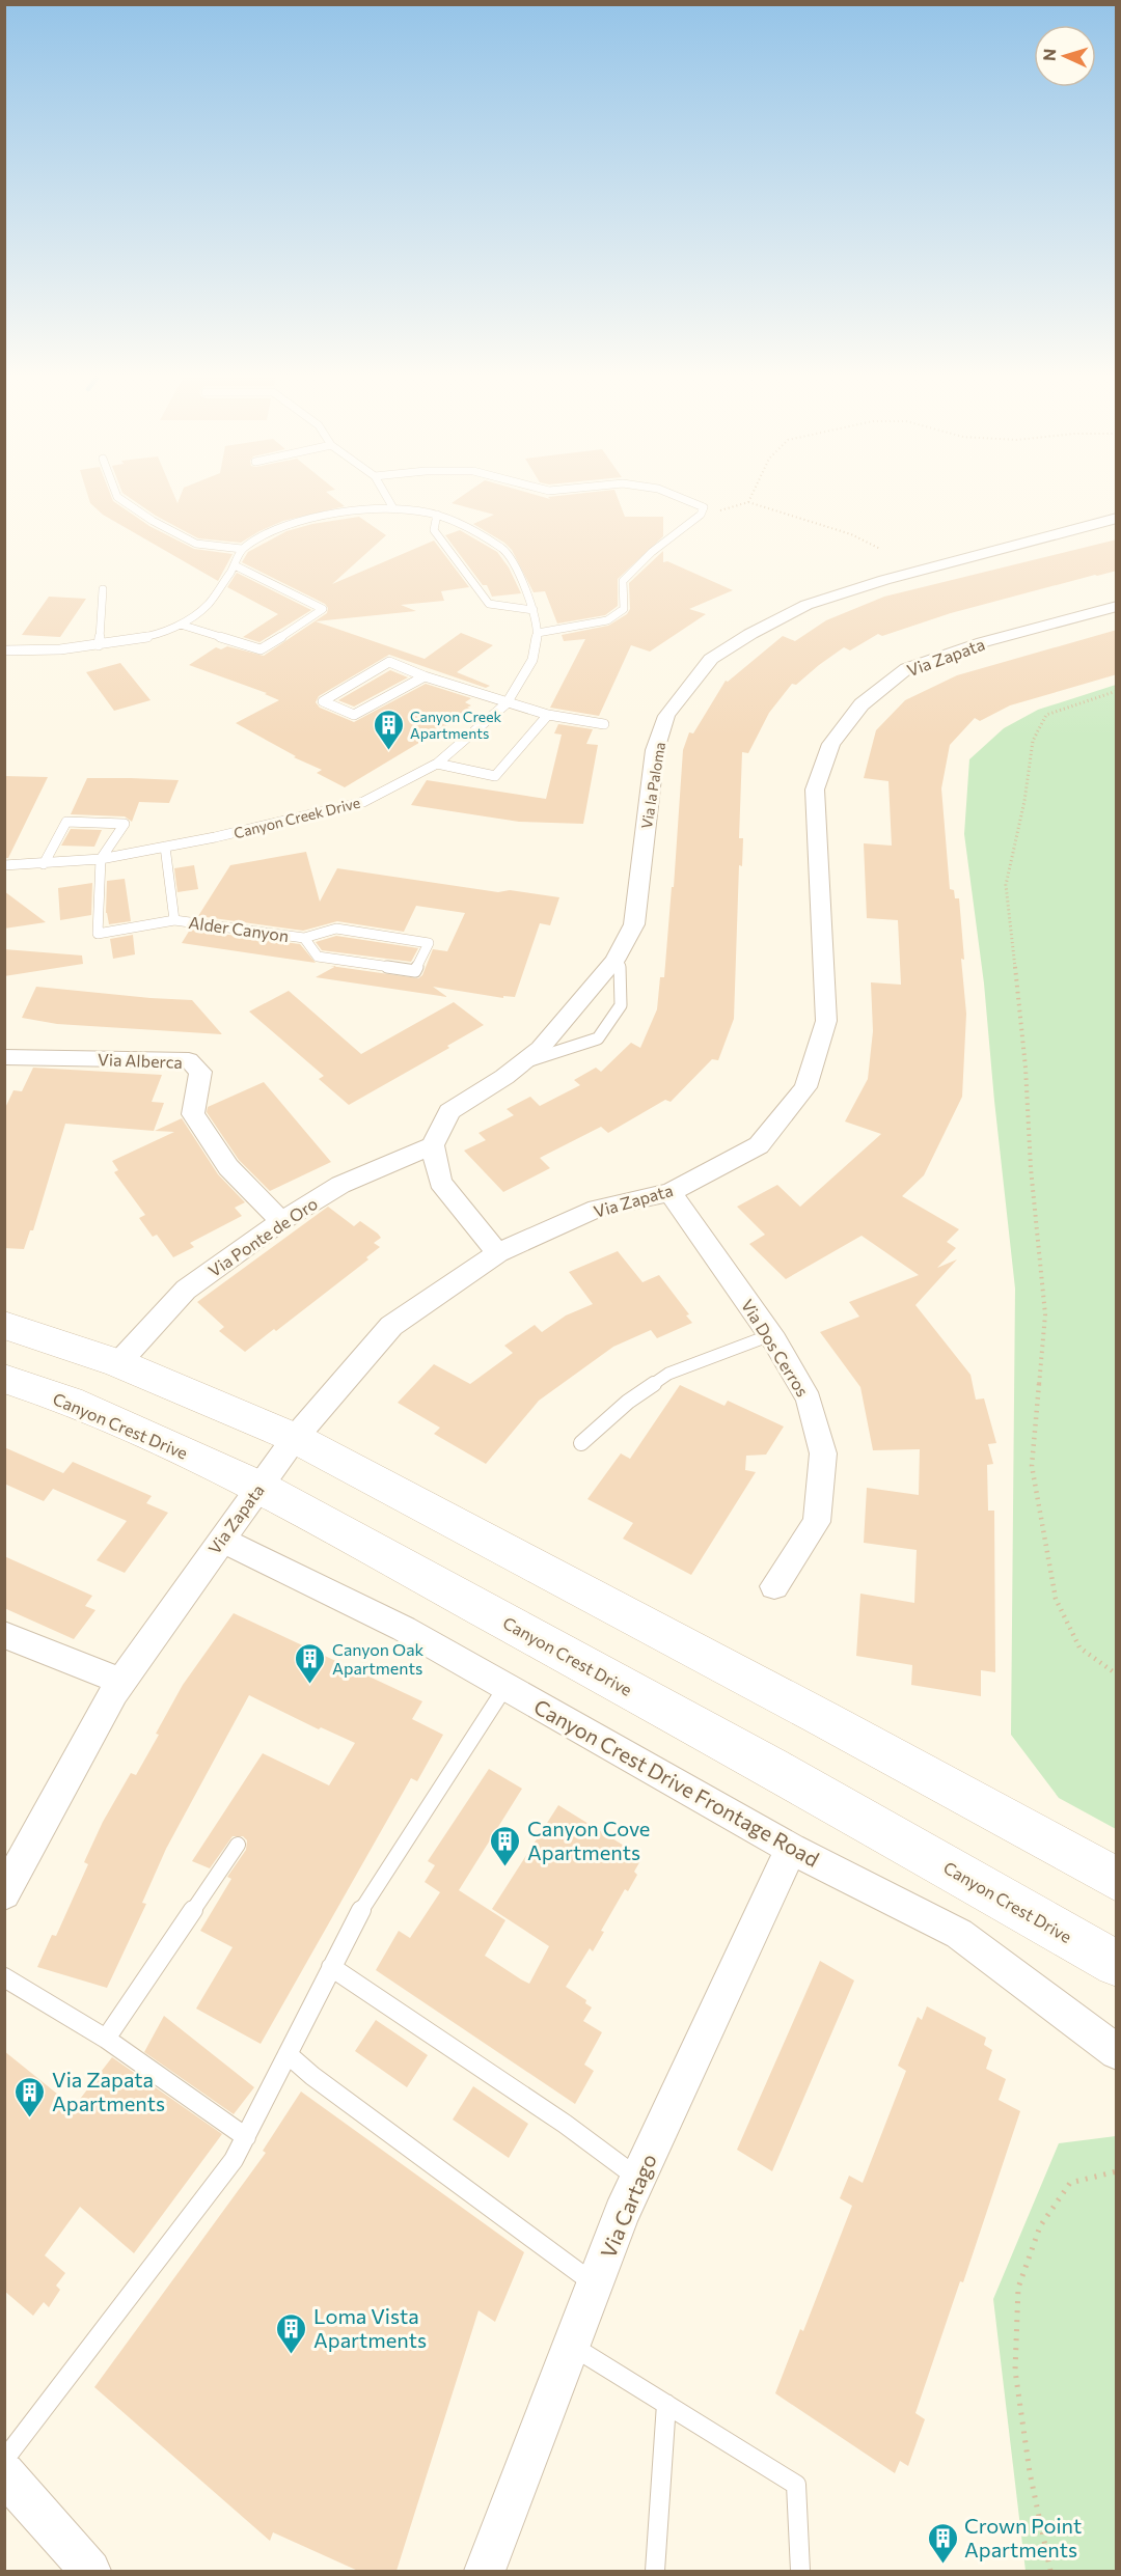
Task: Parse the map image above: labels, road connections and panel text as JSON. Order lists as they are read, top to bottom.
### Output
{
  "streets": {
    "main road": ["Canyon Crest Drive"],
    "street": [
      "Via Zapata",
      "Via la Paloma",
      "Via Alberca",
      "Via Ponte de Oro",
      "Via Dos Cerros",
      "Canyon Crest Drive Frontage Road",
      "Via Cartago"
    ],
    "lane": ["Canyon Creek Drive", "Alder Canyon"]
  },
  "crossings": [
    ["Via Zapata", "Via Dos Cerros"],
    ["Via Zapata", "Canyon Crest Drive"],
    ["Via Zapata", "Canyon Crest Drive Frontage Road"],
    ["Via la Paloma", "Via Ponte de Oro"],
    ["Canyon Creek Drive", "Alder Canyon"],
    ["Via Alberca", "Via Ponte de Oro"],
    ["Canyon Crest Drive Frontage Road", "Via Cartago"]
  ],
  "places": {
    "building": [
      "Canyon Creek Apartments",
      "Canyon Oak Apartments",
      "Canyon Cove Apartments",
      "Via Zapata Apartments",
      "Loma Vista Apartments",
      "Crown Point Apartments"
    ]
  },
  "north": "left"
}
